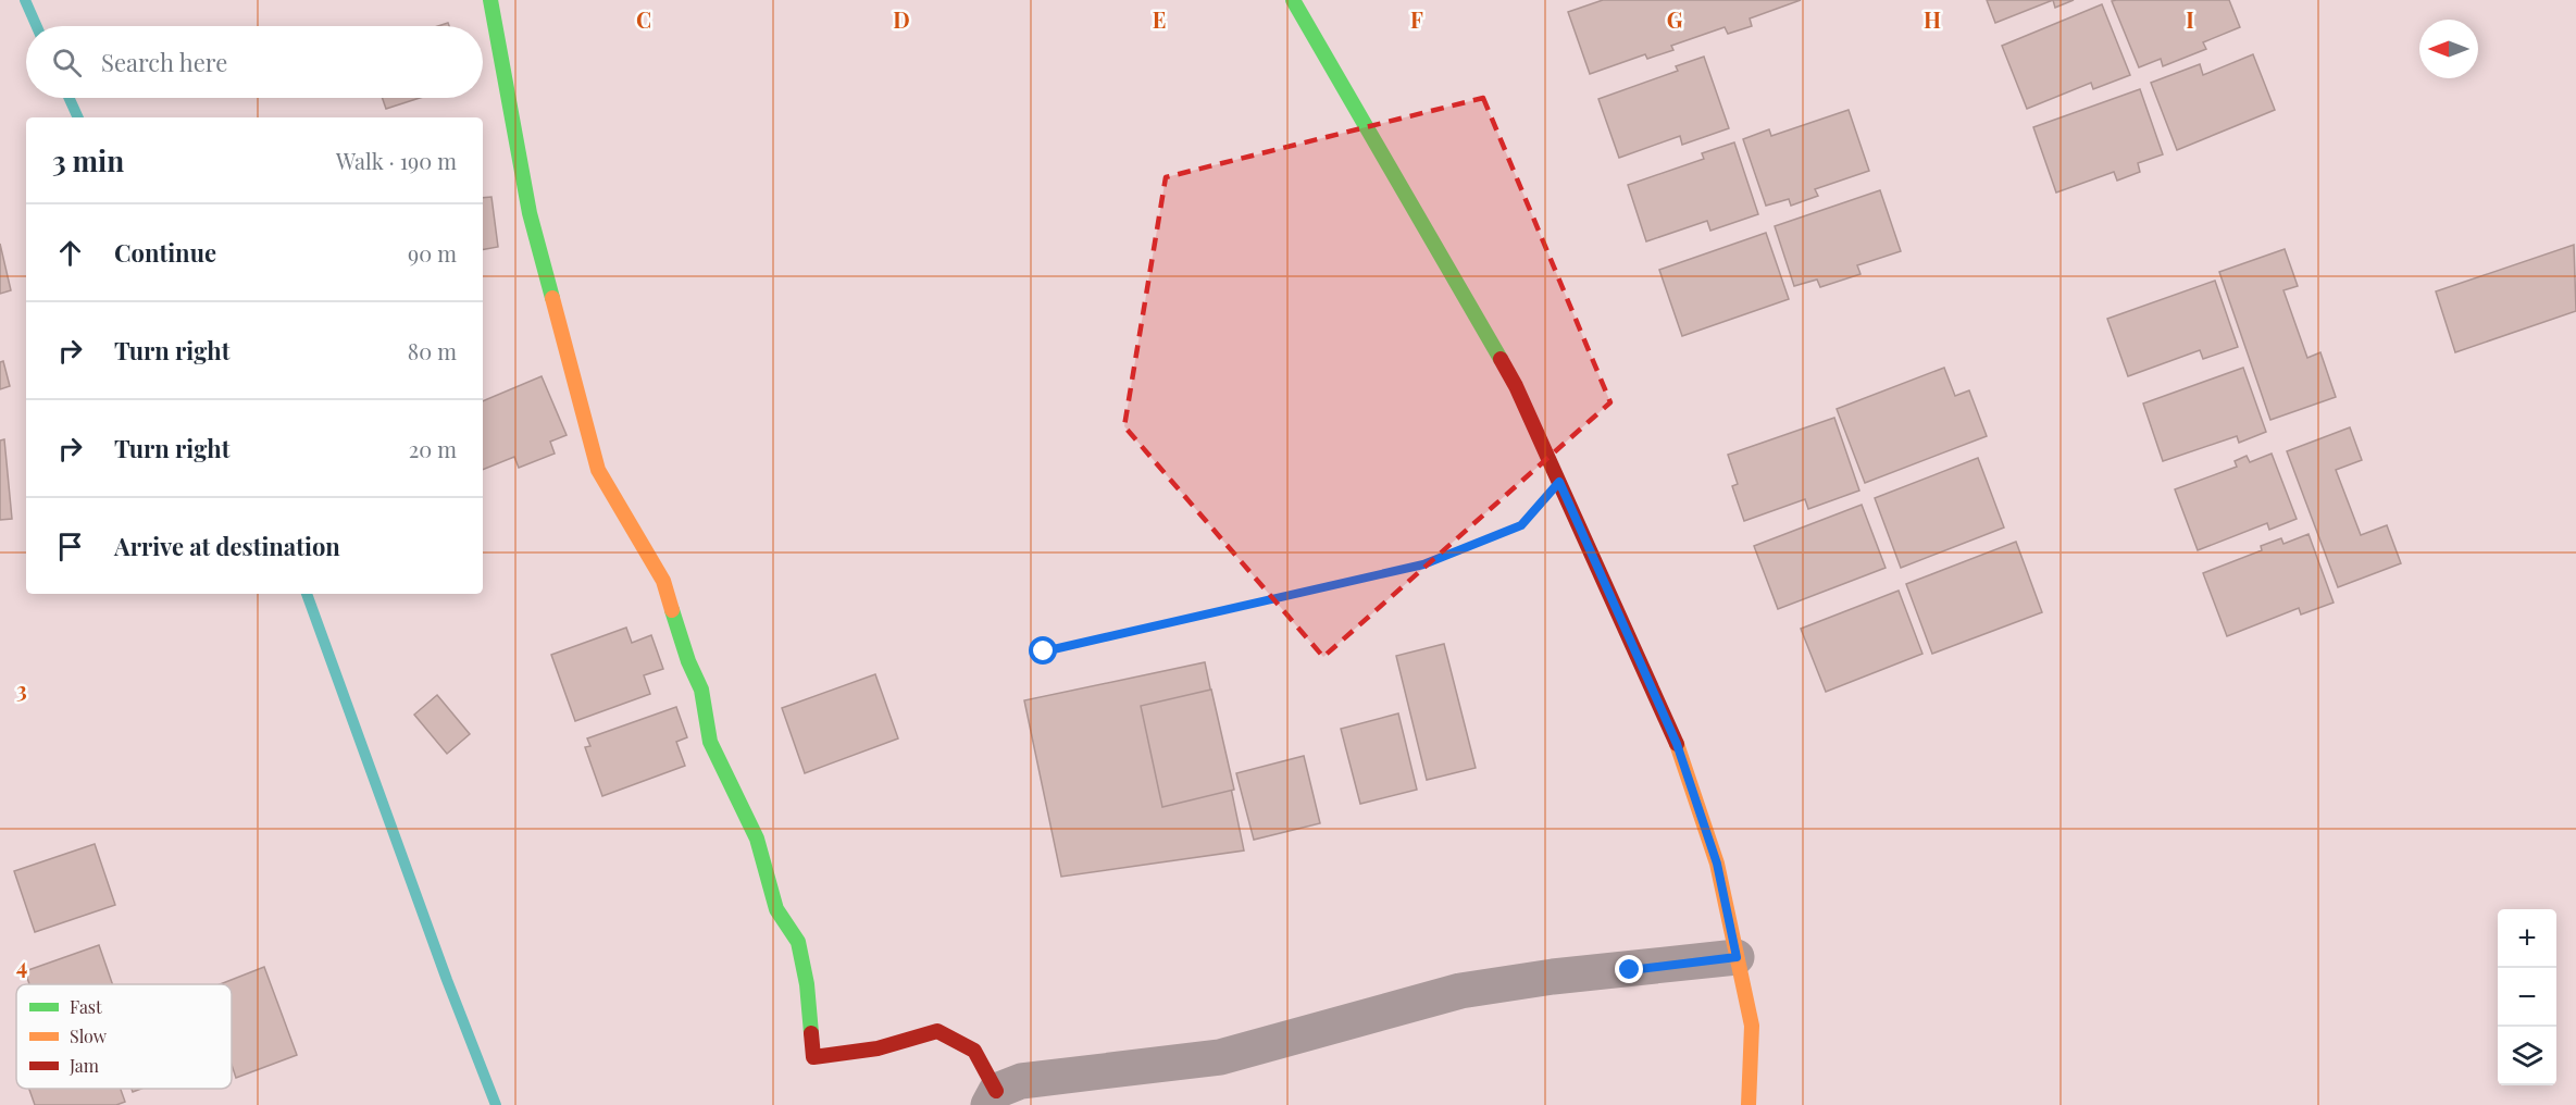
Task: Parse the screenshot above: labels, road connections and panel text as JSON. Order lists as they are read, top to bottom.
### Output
{
  "legend": ["Fast", "Slow", "Jam"],
  "north": "left",
  "page": {
    "search": "Search here",
    "heading": ["3 min", "Walk · 190 m"],
    "list": [
      ["Continue", "90 m"],
      ["Turn right", "80 m"],
      ["Turn right", "20 m"],
      "Arrive at destination"
    ],
    "map_buttons": ["+", "−"]
  },
  "grid": {
    "columns": [
      "C",
      "D",
      "E",
      "F",
      "G",
      "H",
      "I"
    ],
    "rows": ["3", "4"]
  }
}
